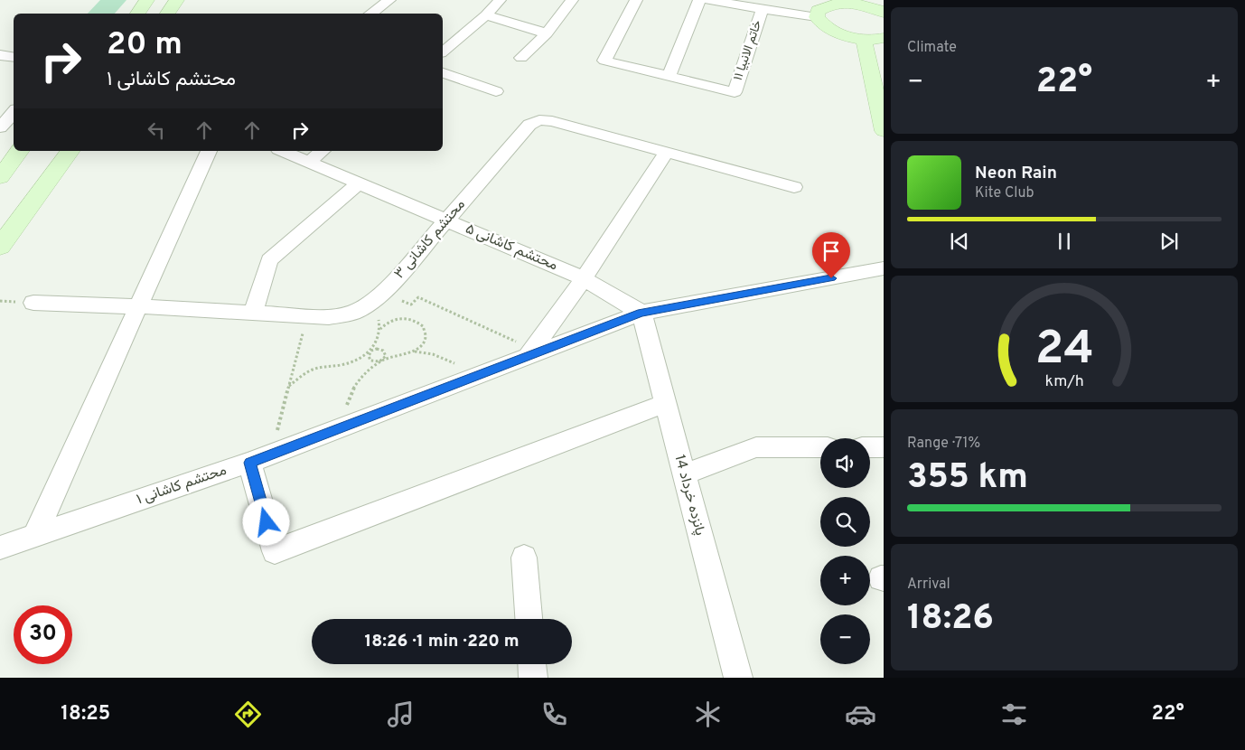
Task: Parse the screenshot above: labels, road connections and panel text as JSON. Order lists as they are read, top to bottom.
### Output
{
  "streets": {
    "street": [
      "خاتم الانبیا ۱۱",
      "محتشم کاشانی ۳",
      "محتشم کاشانی ۵",
      "محتشم کاشانی ۱",
      "پانزده خرداد 14"
    ]
  },
  "crossings": [
    ["محتشم کاشانی ۳", "محتشم کاشانی ۵"],
    ["محتشم کاشانی ۵", "محتشم کاشانی ۱"],
    ["محتشم کاشانی ۵", "پانزده خرداد 14"],
    ["محتشم کاشانی ۱", "پانزده خرداد 14"]
  ],
  "page": {
    "tile": [
      "Climate",
      ["Range · 71%", "355 km"],
      ["Arrival", "18:26"]
    ],
    "turn": ["20 m", "محتشم کاشانی ۱"],
    "heat": ["−", "22°", "+"],
    "song": ["Neon Rain", "Kite Club"],
    "map_buttons": ["+", "−"],
    "limit": "30",
    "trip": "18:26 · 1 min · 220 m",
    "tabs": ["18:25", "22°"],
    "gauge": ["24", "km/h"]
  }
}
